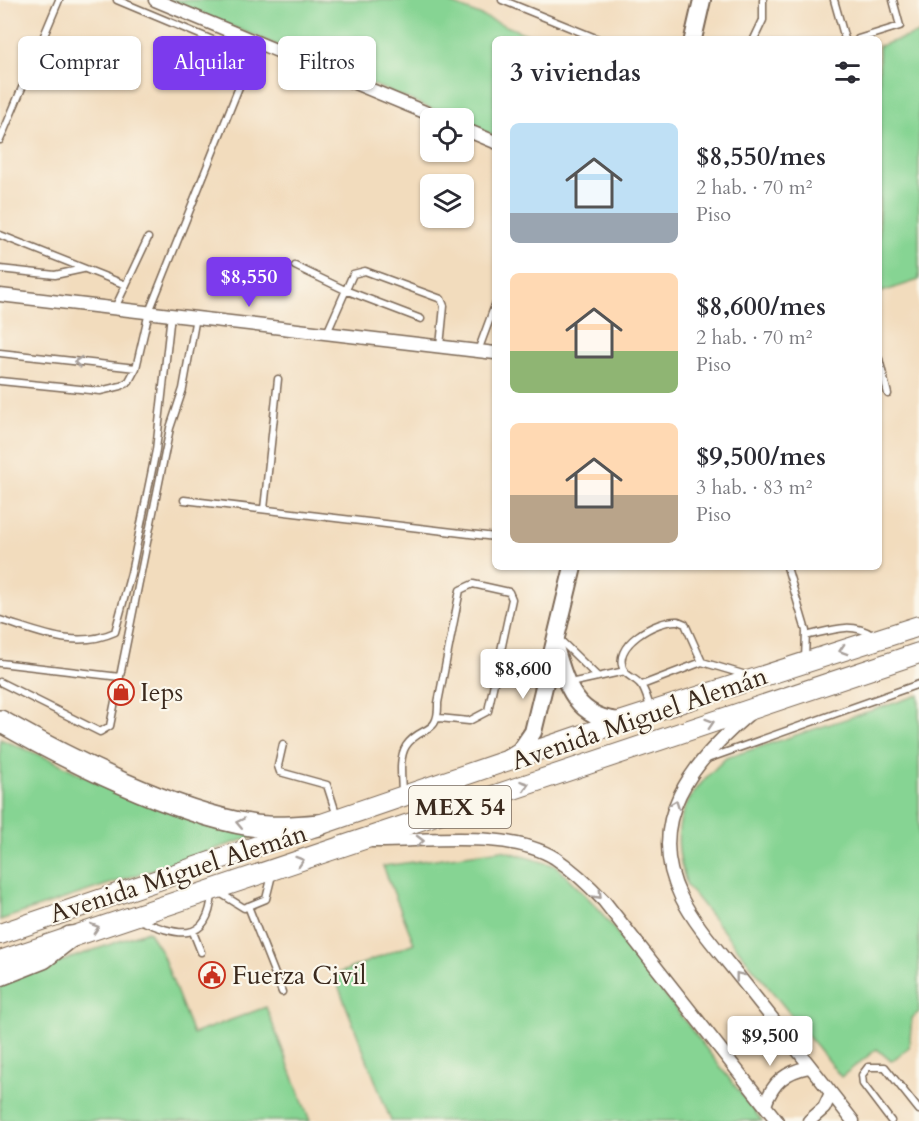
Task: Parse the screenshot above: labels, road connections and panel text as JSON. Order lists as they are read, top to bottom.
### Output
{
  "streets": {
    "highway": ["Avenida Miguel Alemán", "MEX 54"]
  },
  "places": {
    "shop": ["Ieps"],
    "public building": ["Fuerza Civil"]
  },
  "page": {
    "chip": ["Comprar", "Alquilar", "Filtros"],
    "heading": "3 viviendas",
    "list": [
      {
        "name": "$8,550/mes",
        "note": "2 hab. · 70 m² · Piso"
      },
      {
        "name": "$8,600/mes",
        "note": "2 hab. · 70 m² · Piso"
      },
      {
        "name": "$9,500/mes",
        "note": "3 hab. · 83 m² · Piso"
      }
    ],
    "price": ["$8,550", "$8,600", "$9,500"]
  }
}
